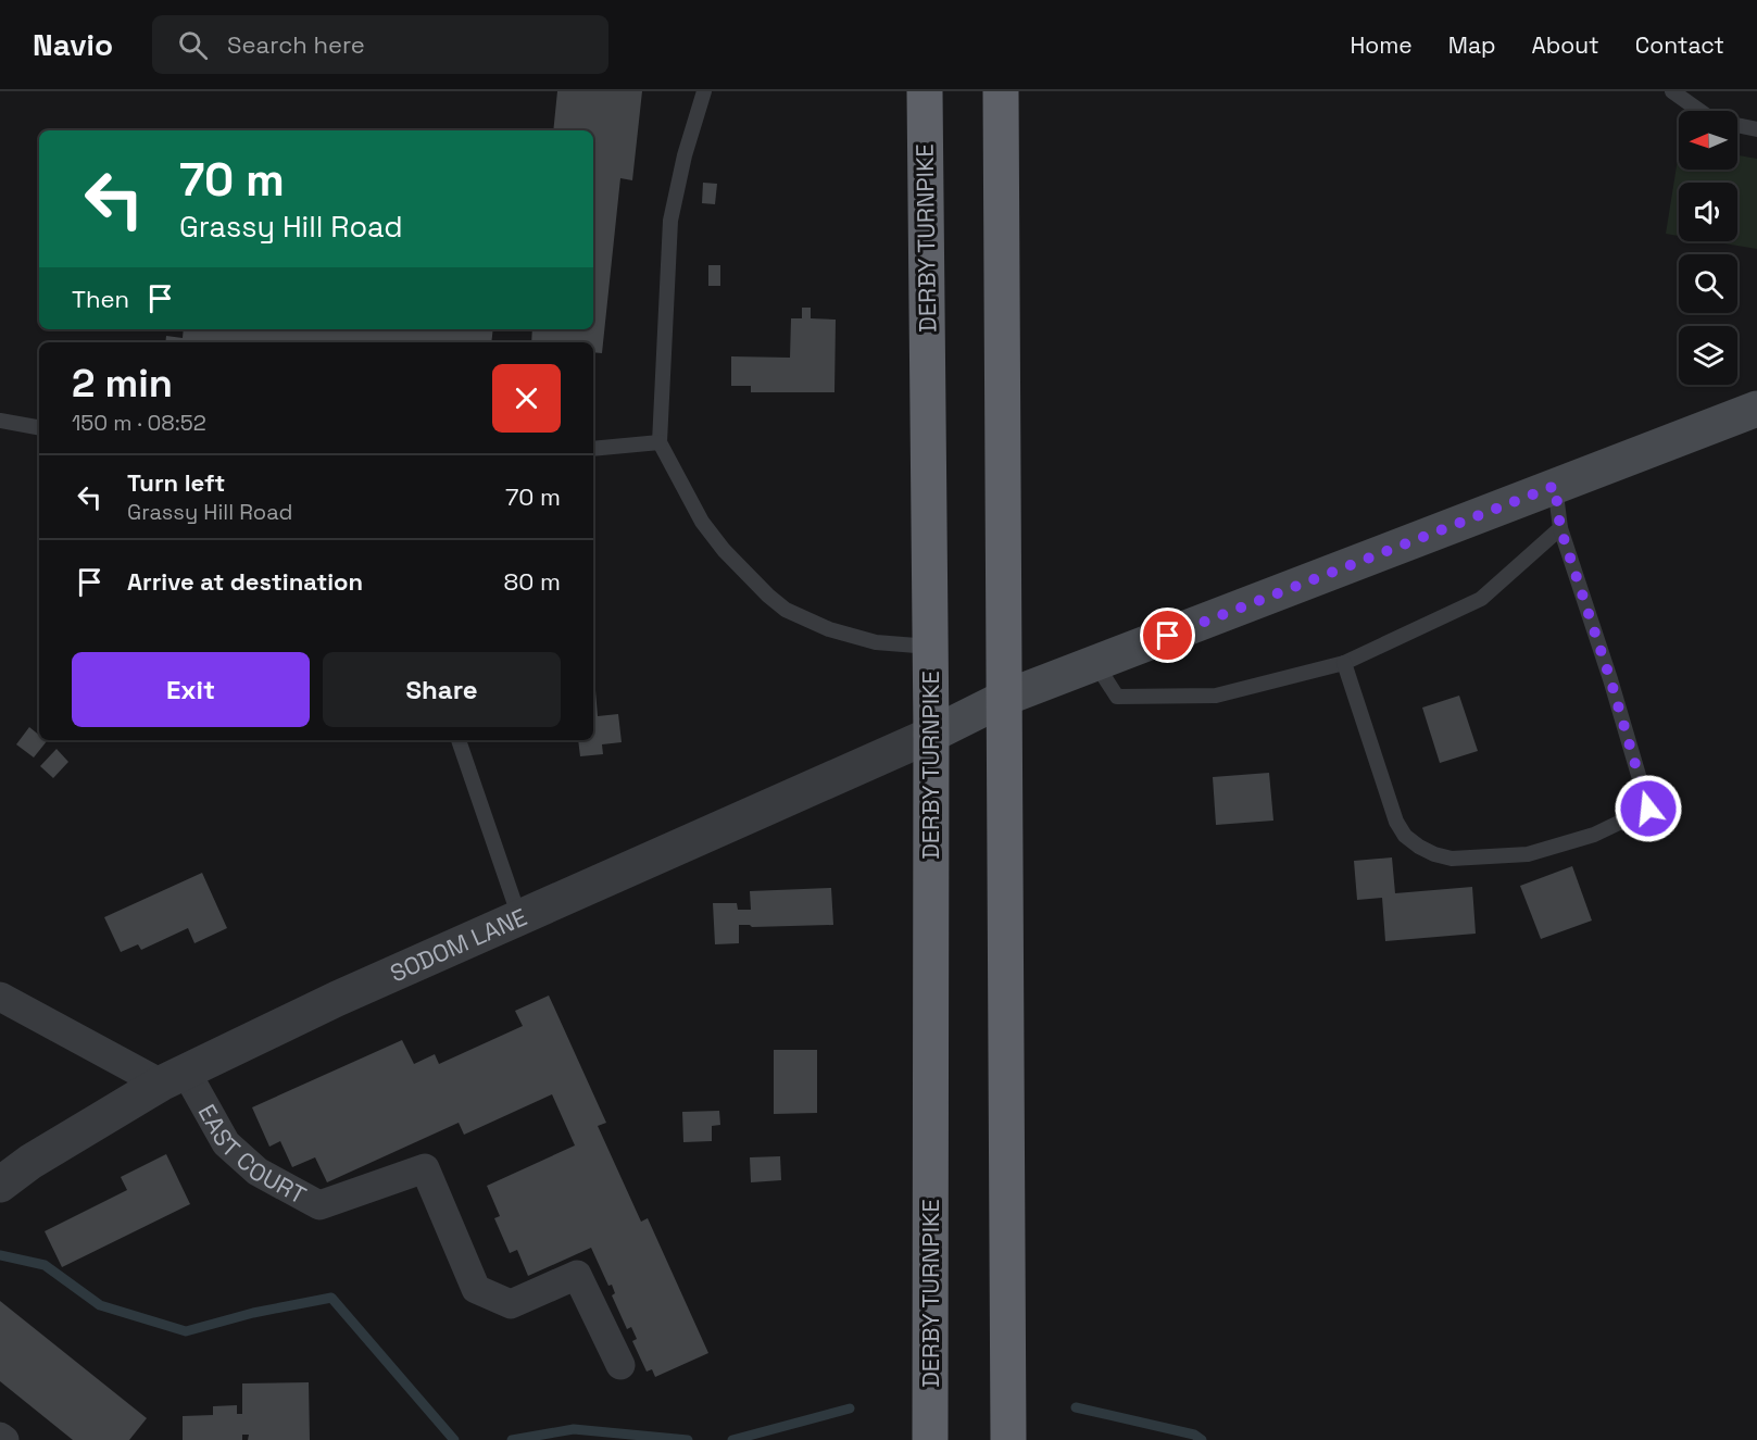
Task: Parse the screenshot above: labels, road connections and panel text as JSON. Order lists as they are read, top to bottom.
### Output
{
  "streets": {
    "highway": ["DERBY TURNPIKE"],
    "street": ["SODOM LANE", "EAST COURT"]
  },
  "crossings": [
    ["DERBY TURNPIKE", "SODOM LANE"],
    ["SODOM LANE", "EAST COURT"]
  ],
  "north": "left",
  "page": {
    "header": "Navio",
    "search": "Search here",
    "nav": [
      "Home",
      "Map",
      "About",
      "Contact"
    ],
    "turn": ["70 m", "Grassy Hill Road"],
    "then": "Then",
    "heading": ["2 min", "150 m · 08:52"],
    "list": [
      {
        "name": "Turn left",
        "note": "Grassy Hill Road",
        "value": "70 m"
      },
      {
        "name": "Arrive at destination",
        "value": "80 m"
      }
    ],
    "buttons": ["Exit", "Share"]
  }
}
